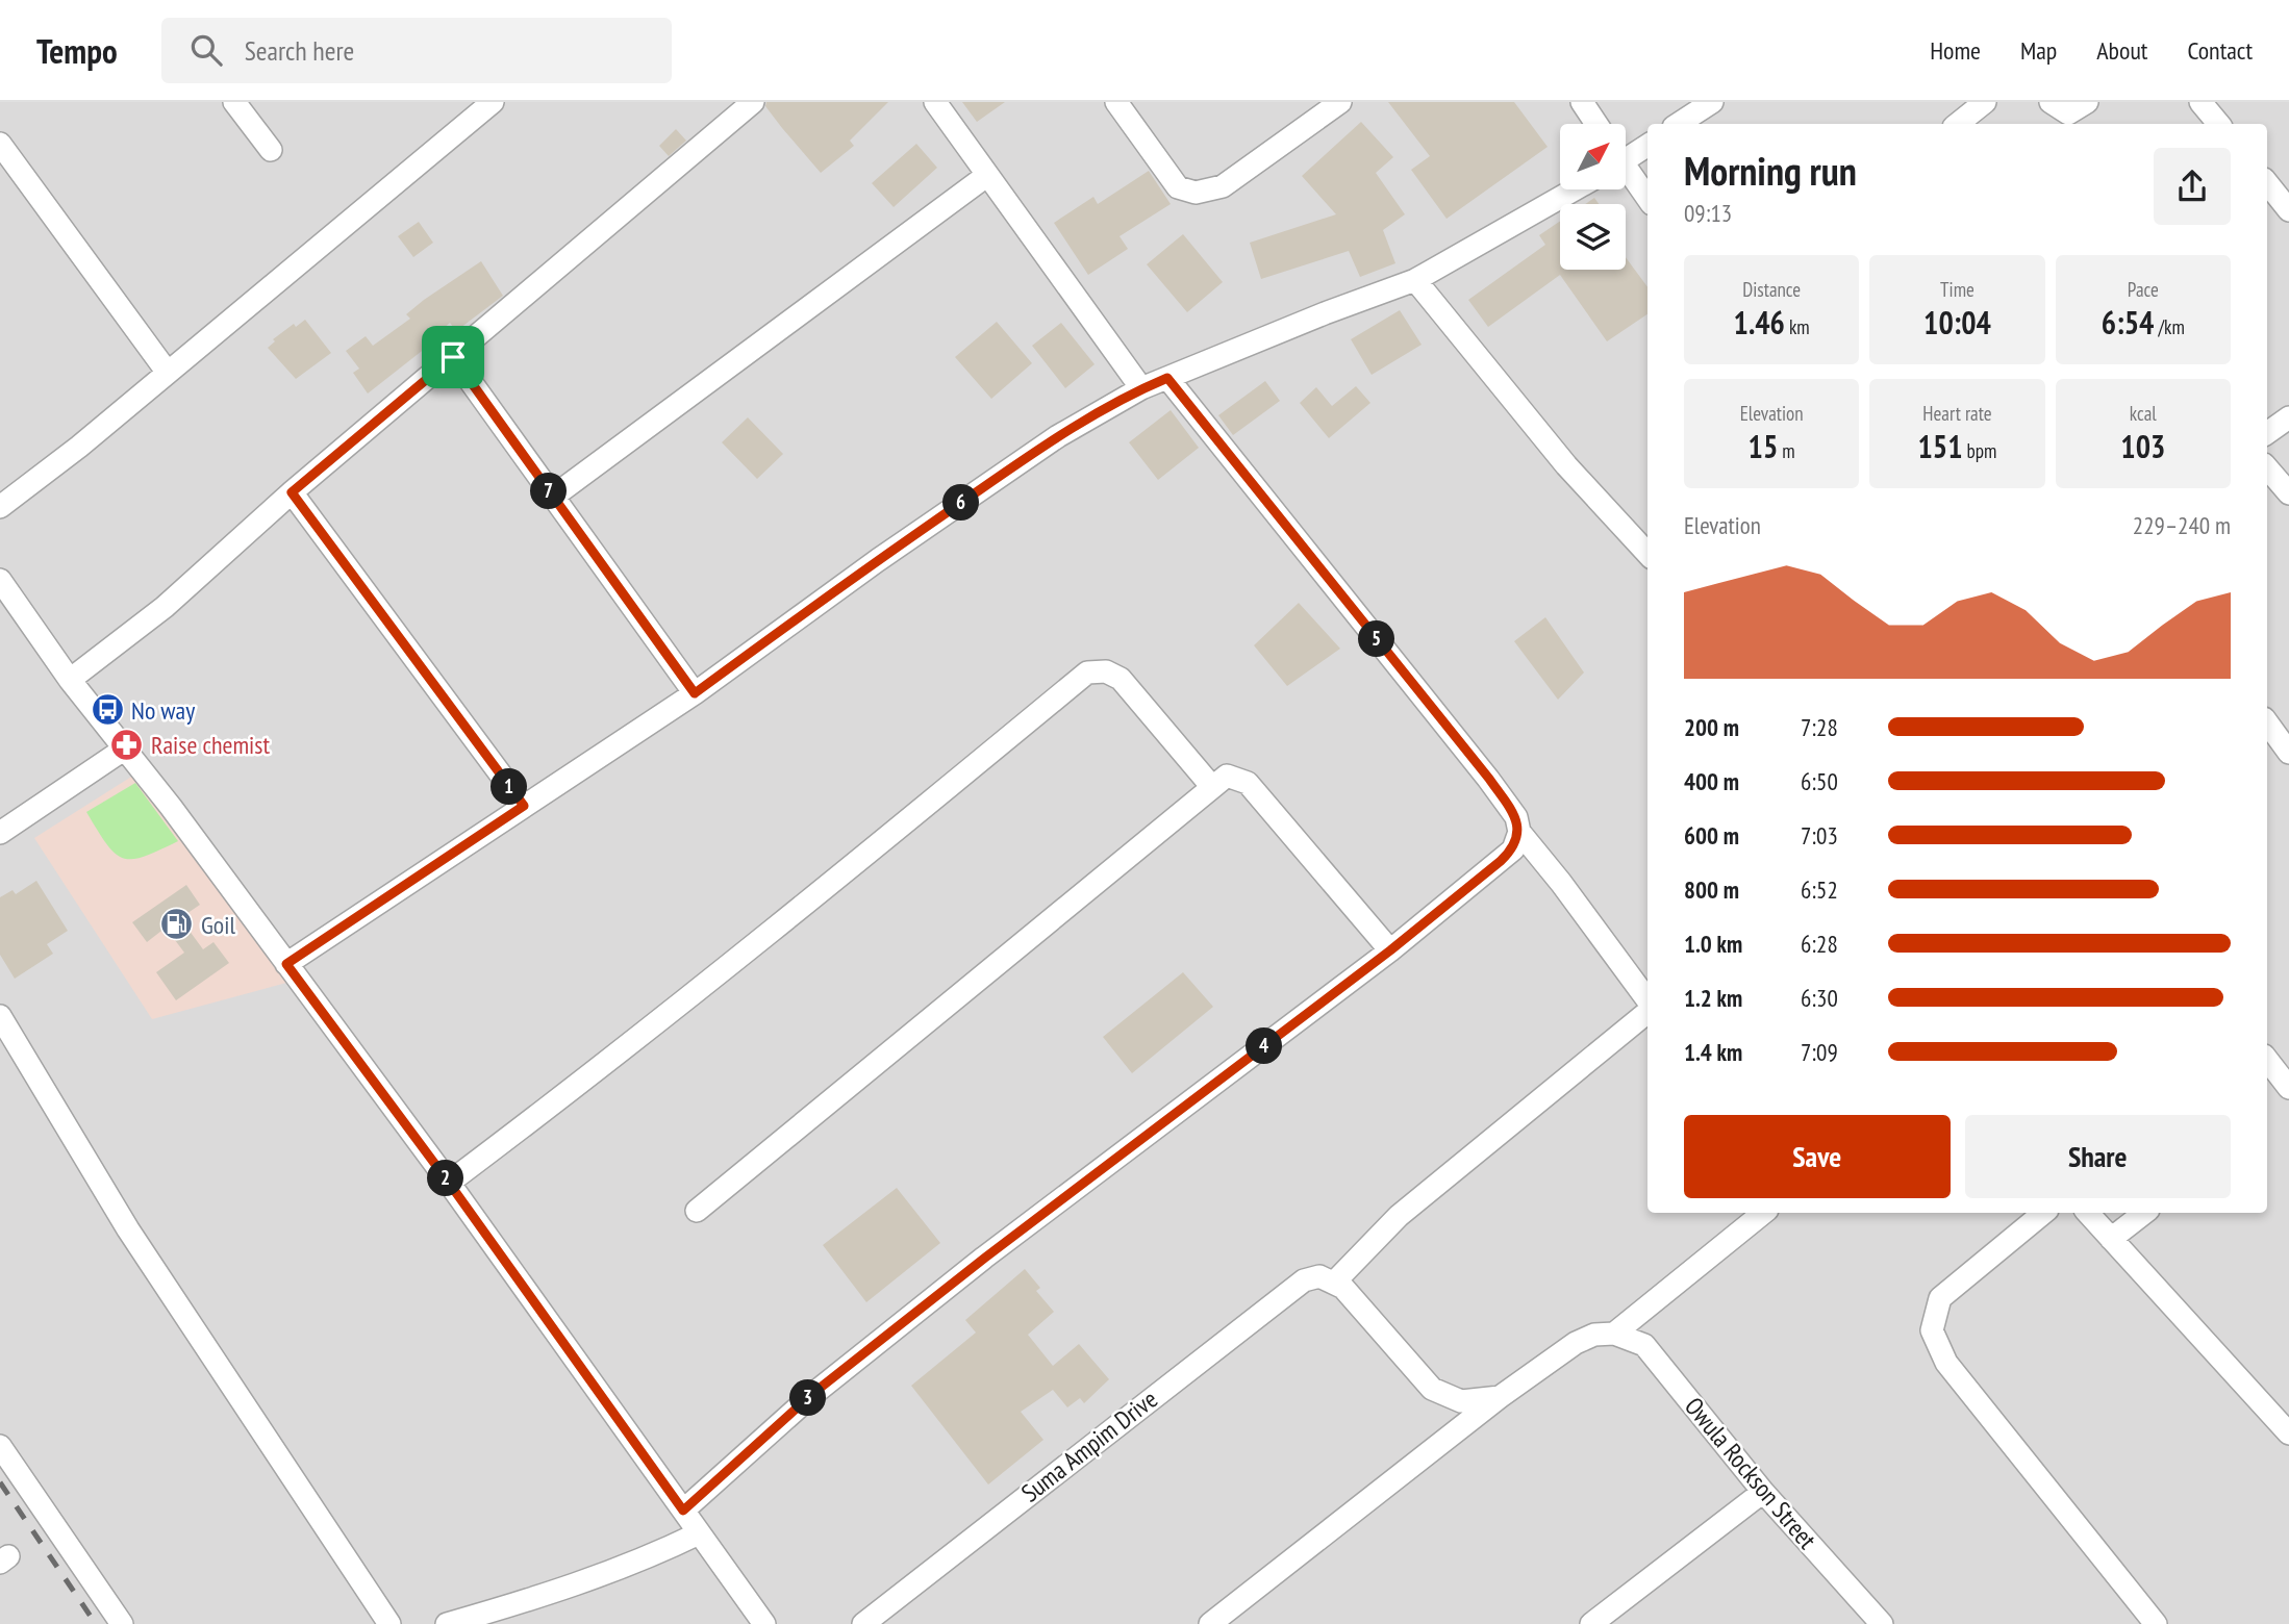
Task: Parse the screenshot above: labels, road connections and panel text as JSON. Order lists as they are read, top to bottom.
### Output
{
  "streets": {
    "street": ["Suma Ampim Drive", "Owula Rockson Street"]
  },
  "places": {
    "bus stop": ["No way"],
    "pharmacy": ["Raise chemist"],
    "fuel station": ["Goil"]
  },
  "north": "top right",
  "page": {
    "header": "Tempo",
    "search": "Search here",
    "nav": [
      "Home",
      "Map",
      "About",
      "Contact"
    ],
    "heading": ["Morning run", "09:13"],
    "stats": [
      ["Distance", "1.46 km"],
      ["Time", "10:04"],
      ["Pace", "6:54 /km"],
      ["Elevation", "15 m"],
      ["Heart rate", "151 bpm"],
      ["kcal", "103"]
    ],
    "pins": [
      "7",
      "6",
      "5",
      "1",
      "4",
      "2",
      "3"
    ],
    "chart": ["Elevation", "229–240 m"],
    "list": [
      {
        "name": "200 m",
        "note": "7:28"
      },
      {
        "name": "400 m",
        "note": "6:50"
      },
      {
        "name": "600 m",
        "note": "7:03"
      },
      {
        "name": "800 m",
        "note": "6:52"
      },
      {
        "name": "1.0 km",
        "note": "6:28"
      },
      {
        "name": "1.2 km",
        "note": "6:30"
      },
      {
        "name": "1.4 km",
        "note": "7:09"
      }
    ],
    "buttons": ["Save", "Share"]
  }
}
